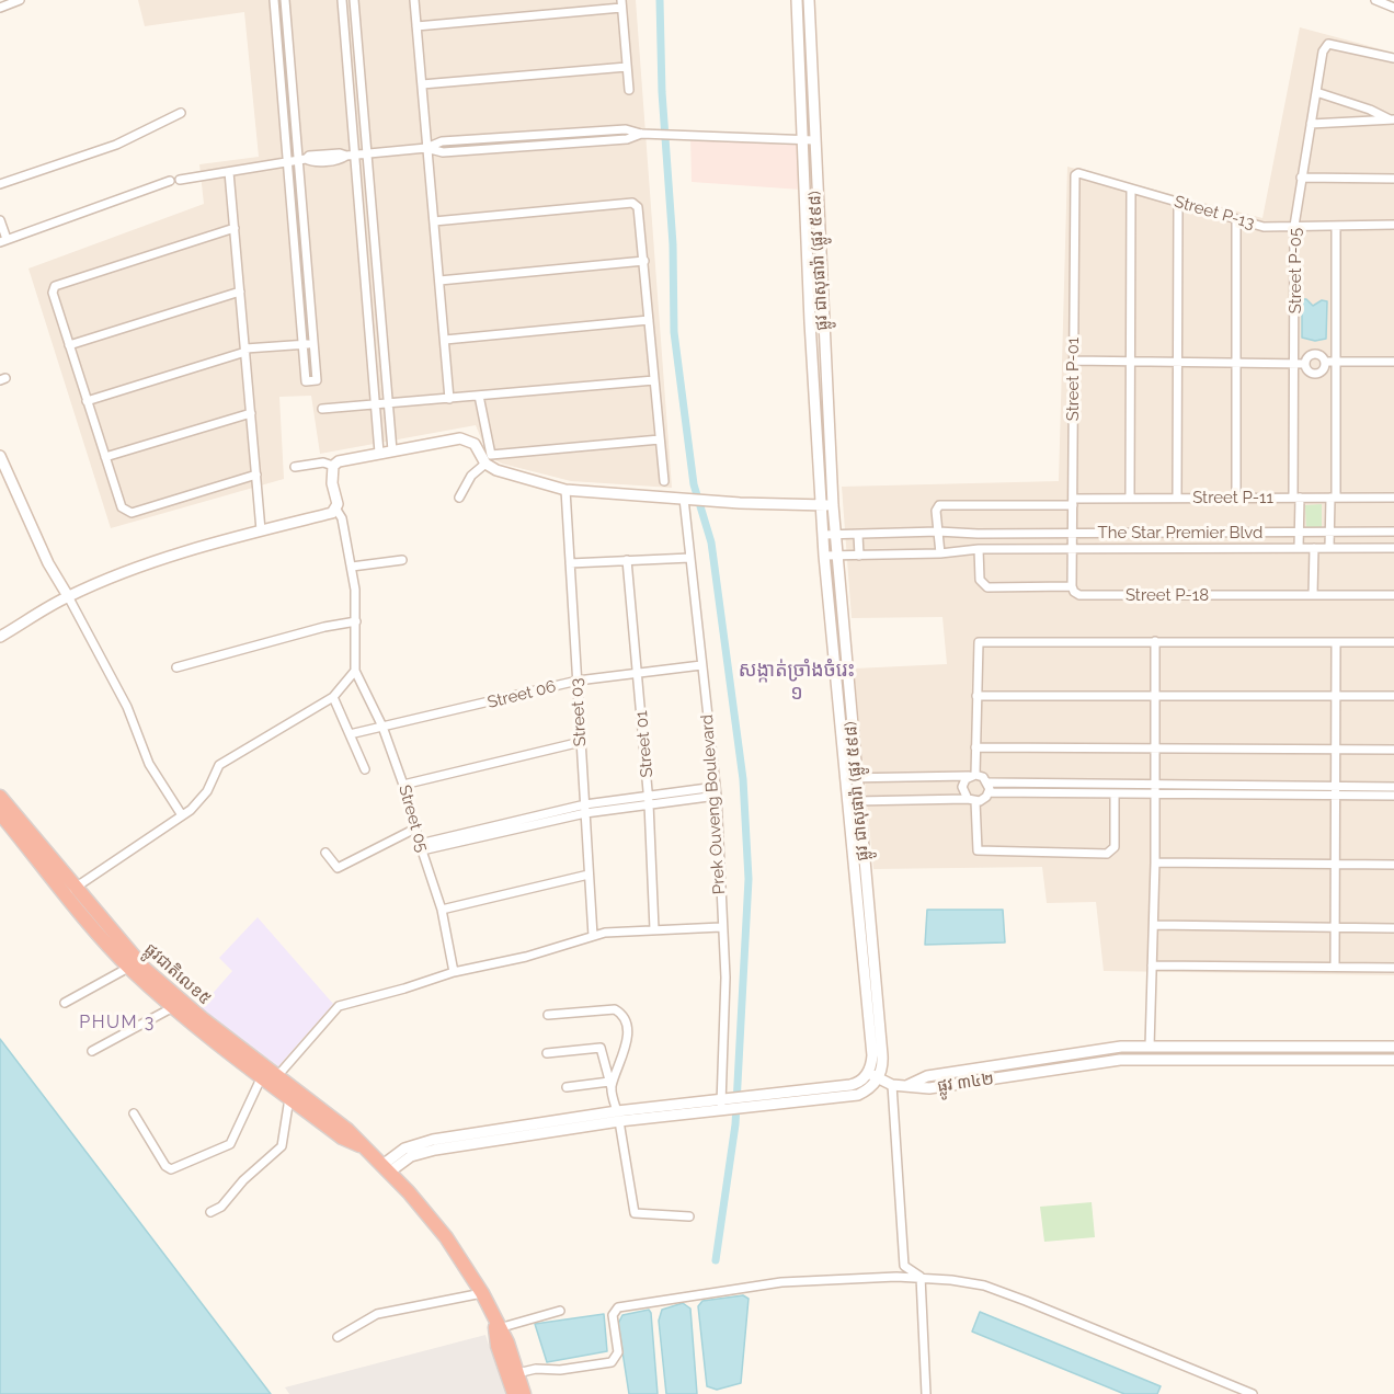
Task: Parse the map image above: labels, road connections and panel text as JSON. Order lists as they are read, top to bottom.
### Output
{
  "streets": {
    "highway": ["ផ្លូវជាតិលេខ៥"],
    "main road": ["ផ្លូវ ជាសុផារ៉ា (ផ្លូវ ៥៩៨)", "ផ្លូវ ៣៤២"],
    "street": [
      "Street P-13",
      "Street P-05",
      "Street P-01",
      "Street P-11",
      "The Star Premier Blvd",
      "Street P-18",
      "Street 06",
      "Street 03",
      "Street 01",
      "Prek Ouveng Boulevard",
      "Street 05"
    ]
  },
  "crossings": [
    ["Street P-13", "Street P-05"],
    ["Street P-13", "Street P-01"],
    ["ផ្លូវ ជាសុផារ៉ា (ផ្លូវ ៥៩៨)", "The Star Premier Blvd"],
    ["Street P-05", "Street P-11"],
    ["Street P-05", "The Star Premier Blvd"],
    ["Street P-01", "Street P-11"],
    ["Street P-01", "The Star Premier Blvd"],
    ["Street P-01", "Street P-18"],
    ["Street P-11", "The Star Premier Blvd"],
    ["The Star Premier Blvd", "Street P-18"],
    ["Street 06", "Street 03"],
    ["Street 06", "Street 01"],
    ["Street 06", "Prek Ouveng Boulevard"],
    ["Street 06", "Street 05"]
  ],
  "districts": ["សង្កាត់ច្រាំងចំរេះ ១", "PHUM 3"]
}
